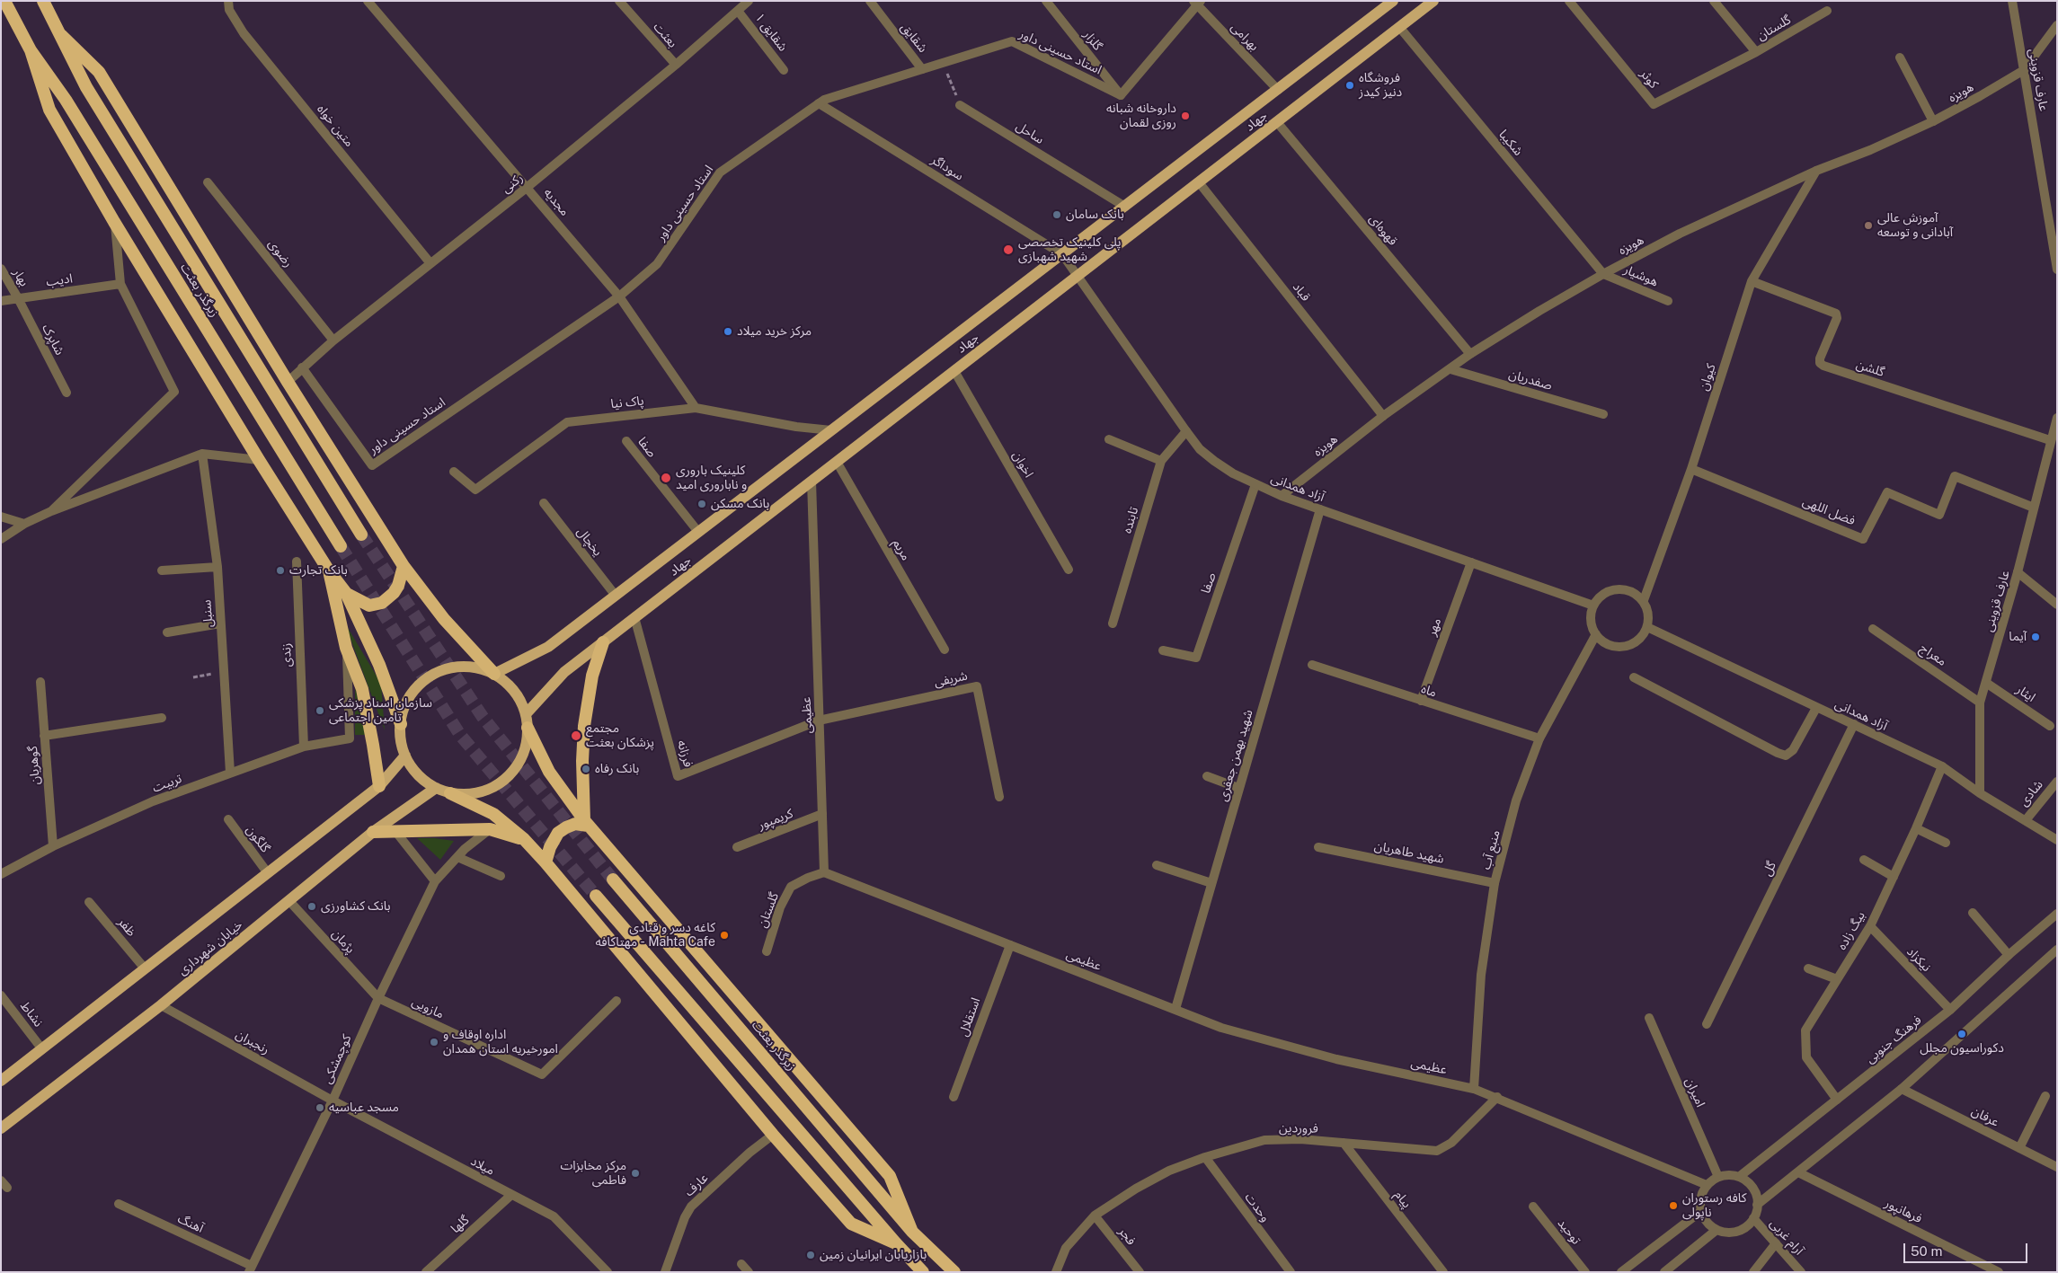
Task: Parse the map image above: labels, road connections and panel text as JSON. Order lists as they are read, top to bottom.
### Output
{
  "streets": {
    "highway": ["زیرگذر بعثت"],
    "main road": ["جهاد", "خیابان شهرداری"],
    "street": [
      "گلستان",
      "شقایق ۱",
      "بعثت",
      "بهرامی",
      "شقایق",
      "گلزار",
      "استاد حسینی داور",
      "کوثر",
      "عارف قزوینی",
      "هویزه",
      "متین خواه",
      "ساحل",
      "شکیبا",
      "سوداگر",
      "رکنی",
      "مجدیه",
      "قهوه‌ای",
      "رضوی",
      "هوشیار",
      "بهار",
      "ادیب",
      "قباد",
      "شاپرک",
      "گلشن",
      "کیوان",
      "صفدریان",
      "پاک نیا",
      "صفا",
      "اخوان",
      "آزاد همدانی",
      "فضل اللهی",
      "تابنده",
      "یخچال",
      "مریم",
      "سنبل",
      "مهر",
      "زندی",
      "معراج",
      "شریفی",
      "ماه",
      "ایثار",
      "عظیمی",
      "فرزانه",
      "شهید بهمن جعفری",
      "گوهریان",
      "تربیت",
      "شادی",
      "کریمپور",
      "گلگون",
      "منبع آب",
      "شهید طاهریان",
      "گل",
      "ظفر",
      "بیگ زاده",
      "پژمان",
      "نیکزاد",
      "مازویی",
      "نشاط",
      "استقلال",
      "فرهنگ جنوبی",
      "رنجبران",
      "کوچمشکی",
      "امیران",
      "عرفان",
      "فروردین",
      "میلاد",
      "عارف",
      "پیام",
      "وحدت",
      "فرهانپور",
      "آهنگ",
      "گلها",
      "توحید",
      "فجر",
      "آرام غربی"
    ]
  },
  "crossings": [
    ["گلستان", "کوثر"],
    ["گلستان", "عظیمی"],
    ["شقایق ۱", "رکنی"],
    ["بعثت", "رکنی"],
    ["بهرامی", "جهاد"],
    ["شقایق", "استاد حسینی داور"],
    ["گلزار", "استاد حسینی داور"],
    ["استاد حسینی داور", "سوداگر"],
    ["استاد حسینی داور", "رکنی"],
    ["استاد حسینی داور", "مجدیه"],
    ["عارف قزوینی", "هویزه"],
    ["عارف قزوینی", "گلشن"],
    ["عارف قزوینی", "آزاد همدانی"],
    ["عارف قزوینی", "فضل اللهی"],
    ["عارف قزوینی", "معراج"],
    ["عارف قزوینی", "ایثار"],
    ["هویزه", "شکیبا"],
    ["هویزه", "قهوه‌ای"],
    ["هویزه", "هوشیار"],
    ["هویزه", "قباد"],
    ["هویزه", "کیوان"],
    ["هویزه", "صفدریان"],
    ["هویزه", "آزاد همدانی"],
    ["جهاد", "ساحل"],
    ["جهاد", "شکیبا"],
    ["جهاد", "سوداگر"],
    ["جهاد", "قهوه‌ای"],
    ["جهاد", "قباد"],
    ["جهاد", "پاک نیا"],
    ["جهاد", "صفا"],
    ["جهاد", "اخوان"],
    ["جهاد", "آزاد همدانی"],
    ["جهاد", "یخچال"],
    ["جهاد", "مریم"],
    ["جهاد", "عظیمی"],
    ["جهاد", "فرزانه"],
    ["جهاد", "خیابان شهرداری"],
    ["متین خواه", "رکنی"],
    ["شکیبا", "هوشیار"],
    ["سوداگر", "آزاد همدانی"],
    ["رکنی", "مجدیه"],
    ["رکنی", "رضوی"],
    ["مجدیه", "پاک نیا"],
    ["بهار", "ادیب"],
    ["بهار", "شاپرک"],
    ["ادیب", "شاپرک"],
    ["گلشن", "کیوان"],
    ["کیوان", "آزاد همدانی"],
    ["کیوان", "فضل اللهی"],
    ["کیوان", "منبع آب"],
    ["صفا", "آزاد همدانی"],
    ["آزاد همدانی", "تابنده"],
    ["آزاد همدانی", "مهر"],
    ["آزاد همدانی", "شهید بهمن جعفری"],
    ["آزاد همدانی", "شادی"],
    ["آزاد همدانی", "منبع آب"],
    ["آزاد همدانی", "گل"],
    ["آزاد همدانی", "بیگ زاده"],
    ["سنبل", "تربیت"],
    ["مهر", "ماه"],
    ["زندی", "تربیت"],
    ["شریفی", "عظیمی"],
    ["شریفی", "فرزانه"],
    ["ماه", "منبع آب"],
    ["عظیمی", "فرزانه"],
    ["عظیمی", "شهید بهمن جعفری"],
    ["عظیمی", "کریمپور"],
    ["عظیمی", "منبع آب"],
    ["عظیمی", "استقلال"],
    ["عظیمی", "فرهنگ جنوبی"],
    ["عظیمی", "امیران"],
    ["عظیمی", "فروردین"],
    ["عظیمی", "آرام غربی"],
    ["گوهریان", "تربیت"],
    ["گلگون", "خیابان شهرداری"],
    ["منبع آب", "شهید طاهریان"],
    ["ظفر", "خیابان شهرداری"],
    ["بیگ زاده", "نیکزاد"],
    ["بیگ زاده", "فرهنگ جنوبی"],
    ["پژمان", "خیابان شهرداری"],
    ["پژمان", "مازویی"],
    ["پژمان", "کوچمشکی"],
    ["خیابان شهرداری", "نشاط"],
    ["خیابان شهرداری", "رنجبران"],
    ["نیکزاد", "فرهنگ جنوبی"],
    ["مازویی", "کوچمشکی"],
    ["فرهنگ جنوبی", "امیران"],
    ["فرهنگ جنوبی", "آرام غربی"],
    ["رنجبران", "کوچمشکی"],
    ["رنجبران", "میلاد"],
    ["کوچمشکی", "میلاد"],
    ["کوچمشکی", "آهنگ"],
    ["امیران", "آرام غربی"],
    ["فروردین", "پیام"],
    ["فروردین", "وحدت"],
    ["فروردین", "فجر"],
    ["میلاد", "گلها"]
  ],
  "places": [
    "فروشگاه دنیز کیدز",
    "داروخانه شبانه روزی لقمان",
    "بانک سامان",
    "آموزش عالی آبادانی و توسعه",
    "پلی کلینیک تخصصی شهید شهبازی",
    "مرکز خرید میلاد",
    "کلینیک باروری و ناباروری امید",
    "بانک مسکن",
    "بانک تجارت",
    "آيما",
    "سازمان اسناد پزشکی تامین اجتماعی",
    "مجتمع پزشکان بعثت",
    "بانک رفاه",
    "بانک کشاورزی",
    "کاغه دسر و قنادی مهتاکافه - Mahta Cafe",
    "دکوراسیون مجلل",
    "اداره اوقاف و امورخیریه استان همدان",
    "مسجد عباسیه",
    "مرکز مخابزات فاطمی",
    "کافه رستوران ناپولی",
    "بازاریابان ایرانیان زمین"
  ],
  "scale_bar": "50 m"
}
